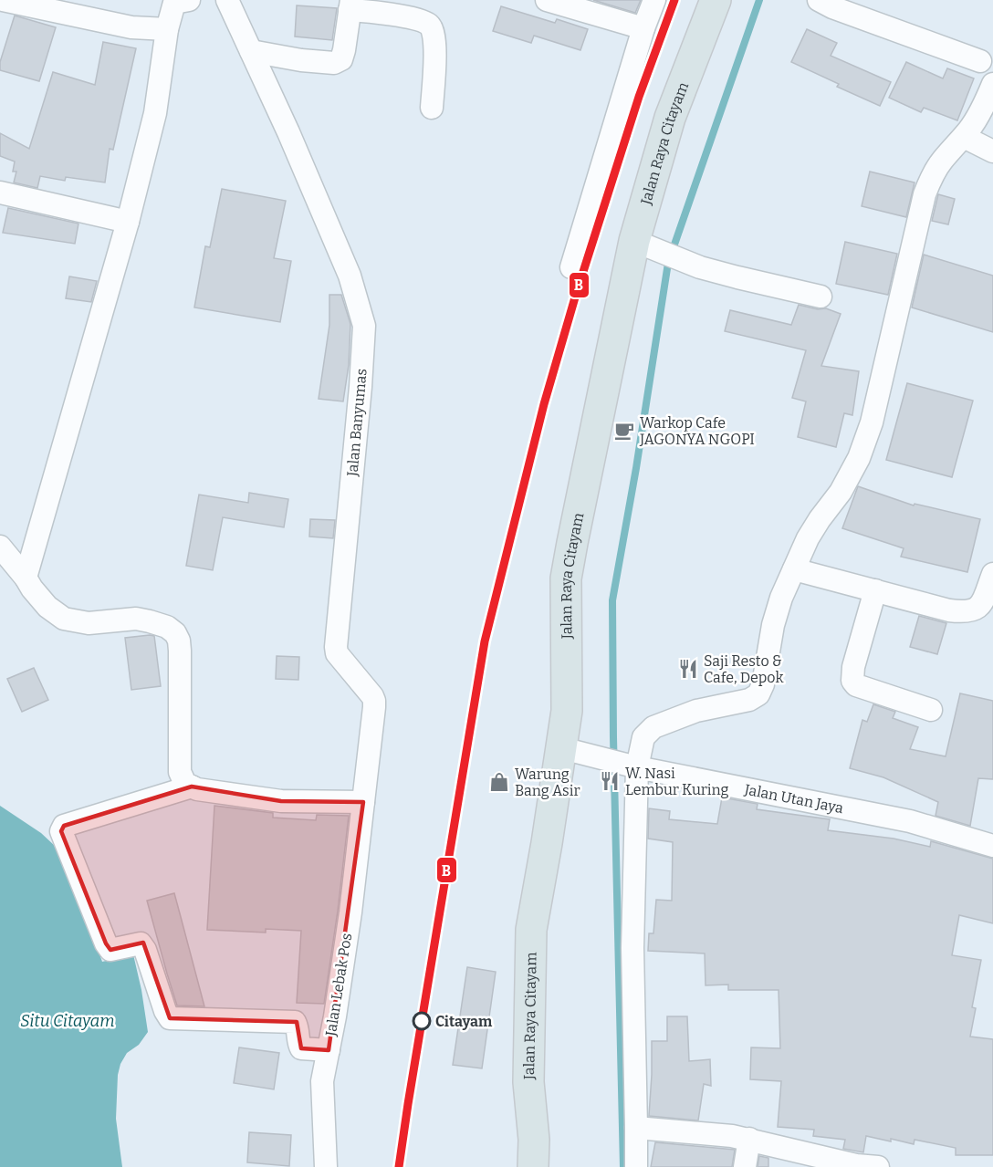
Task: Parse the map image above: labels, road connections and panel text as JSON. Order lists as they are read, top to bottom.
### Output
{
  "streets": {
    "main road": ["Jalan Raya Citayam"],
    "street": ["Jalan Banyumas", "Jalan Utan Jaya", "Jalan Lebak Pos"]
  },
  "crossings": [
    ["Jalan Raya Citayam", "Jalan Utan Jaya"],
    ["Jalan Banyumas", "Jalan Lebak Pos"]
  ],
  "water": ["Situ Citayam"],
  "places": {
    "cafe": ["Warkop Cafe JAGONYA NGOPI"],
    "restaurant": ["Saji Resto & Cafe, Depok", "W. Nasi Lembur Kuring"],
    "shop": ["Warung Bang Asir"],
    "other": ["Citayam"]
  },
  "lines": ["transit line B"]
}
